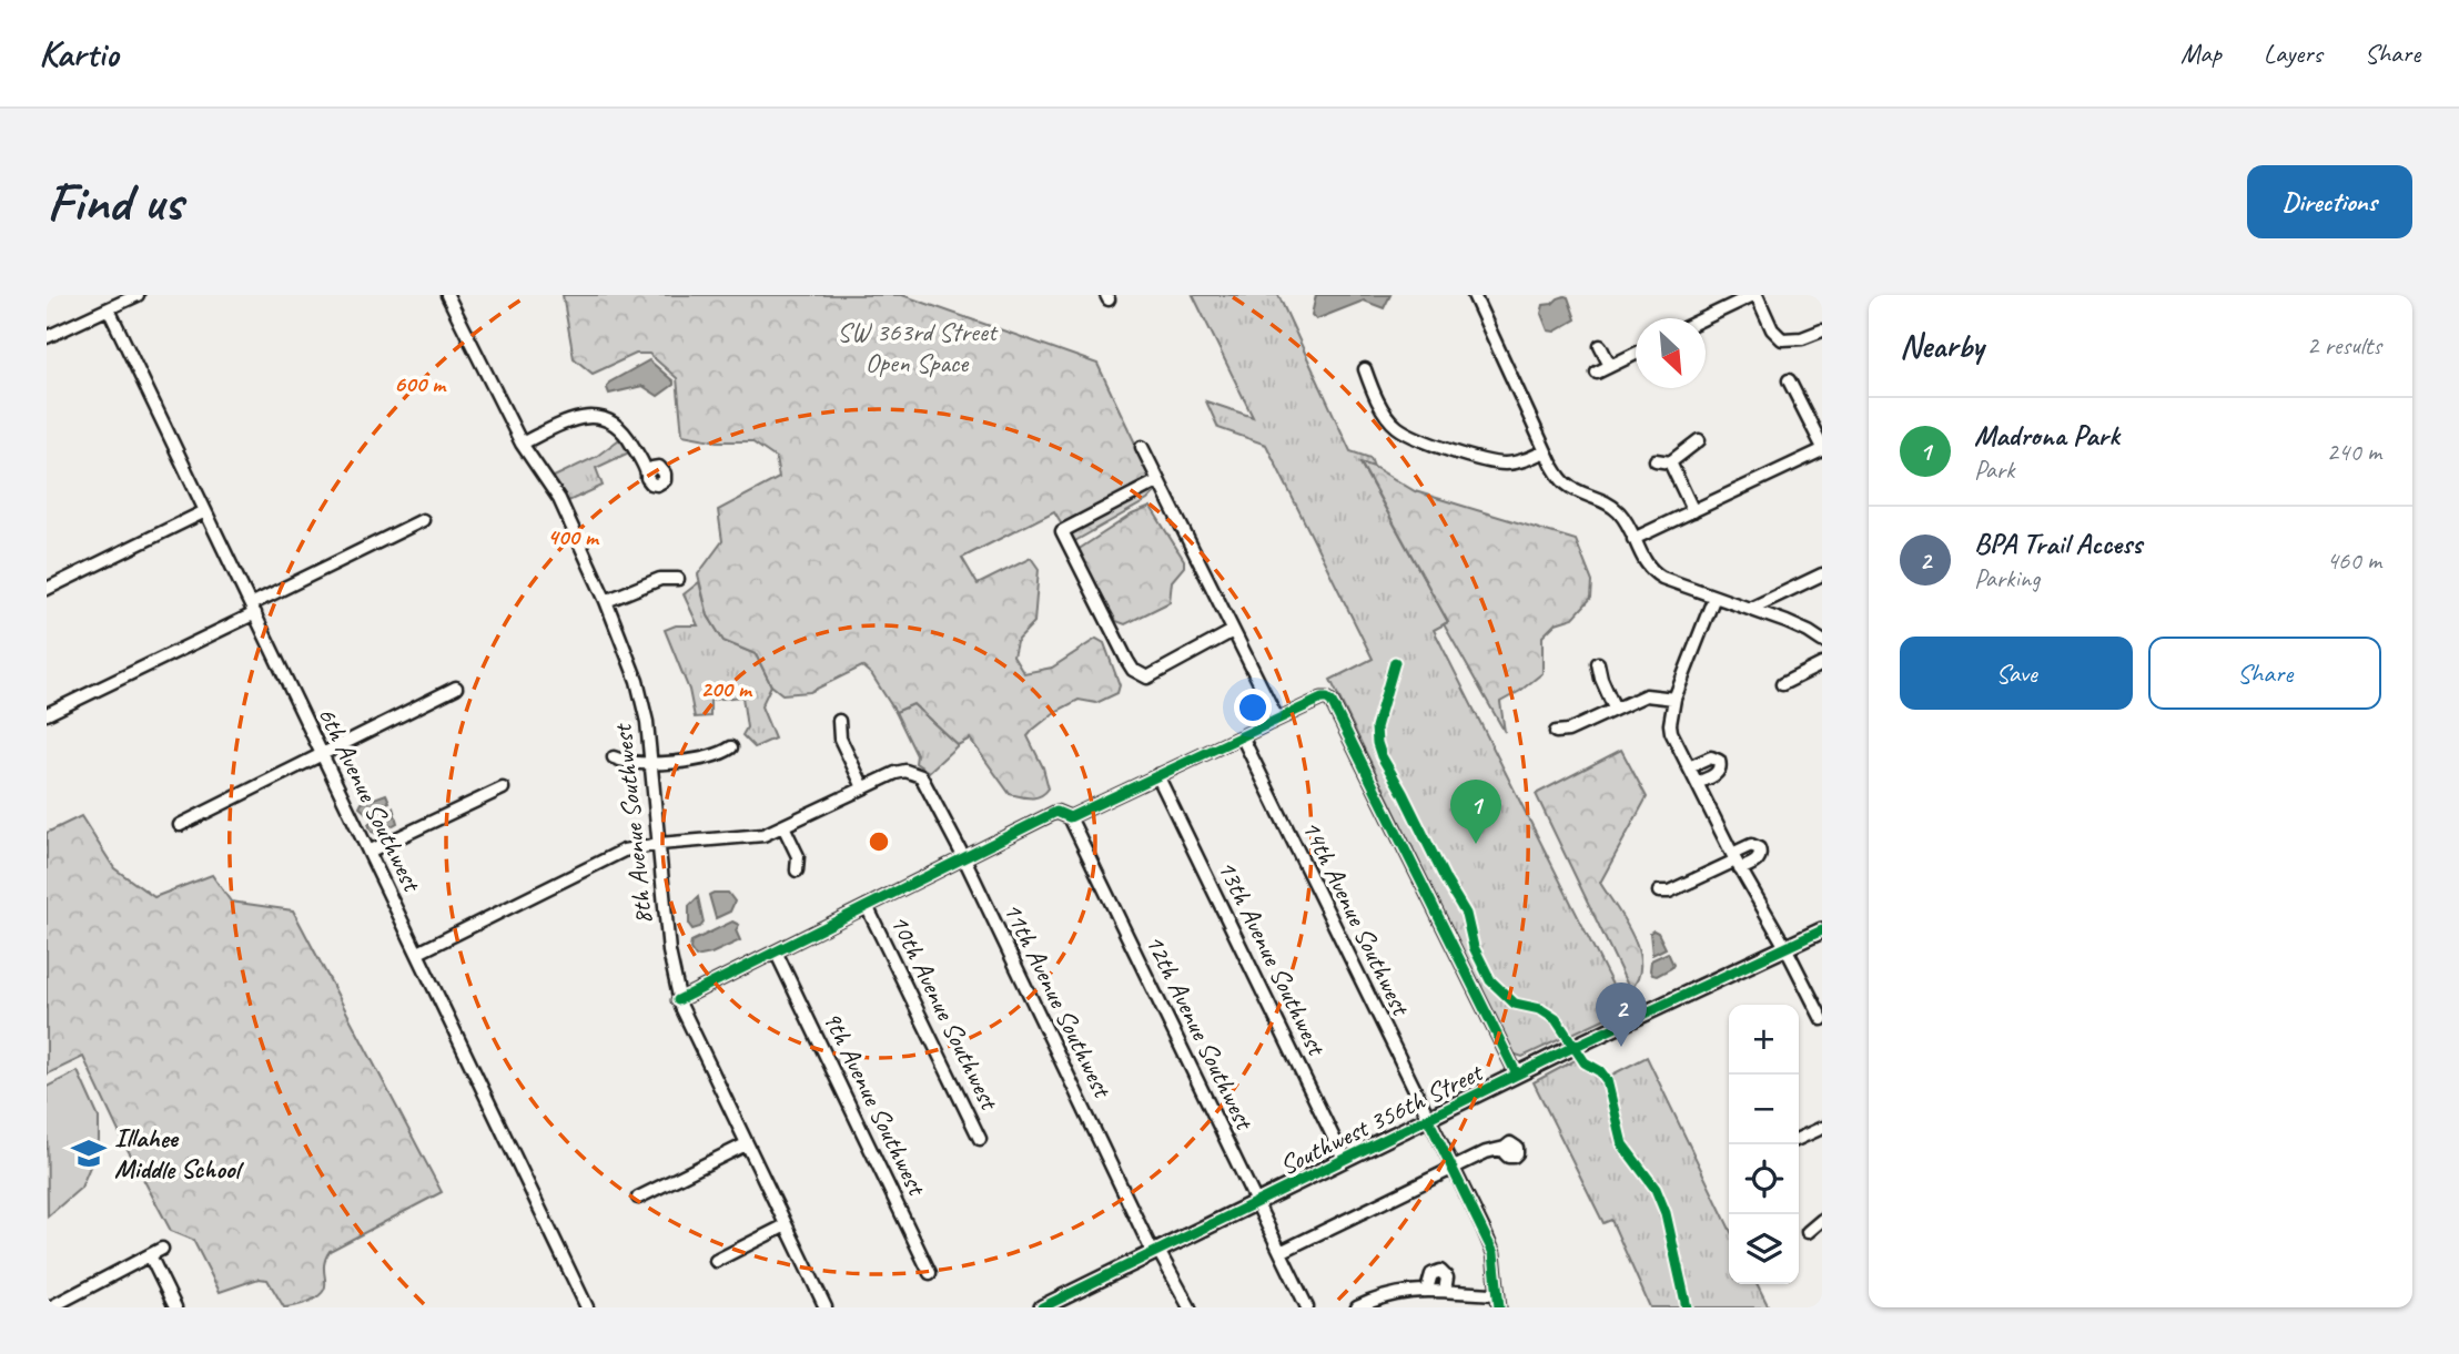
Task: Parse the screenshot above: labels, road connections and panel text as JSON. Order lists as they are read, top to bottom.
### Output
{
  "streets": {
    "main road": ["Southwest 356th Street"],
    "street": [
      "6th Avenue Southwest",
      "8th Avenue Southwest",
      "14th Avenue Southwest",
      "13th Avenue Southwest",
      "11th Avenue Southwest",
      "10th Avenue Southwest",
      "12th Avenue Southwest",
      "9th Avenue Southwest"
    ]
  },
  "crossings": [
    ["14th Avenue Southwest", "Southwest 356th Street"],
    ["13th Avenue Southwest", "Southwest 356th Street"],
    ["11th Avenue Southwest", "Southwest 356th Street"],
    ["12th Avenue Southwest", "Southwest 356th Street"]
  ],
  "parks": ["SW 363rd Street Open Space"],
  "places": {
    "school or university": ["Illahee Middle School"]
  },
  "north": "bottom right",
  "page": {
    "header": "Kartio",
    "nav": ["Map", "Layers", "Share"],
    "buttons": [
      "Directions",
      ["Save", "Share"]
    ],
    "title": "Find us",
    "heading": ["Nearby", "2 results"],
    "list": [
      {
        "mark": "1",
        "name": "Madrona Park",
        "note": "Park",
        "value": "240 m"
      },
      {
        "mark": "2",
        "name": "BPA Trail Access",
        "note": "Parking",
        "value": "460 m"
      }
    ],
    "pins": ["1", "2"],
    "map_buttons": ["+", "−"]
  },
  "rings": ["600 m", "400 m", "200 m"]
}
